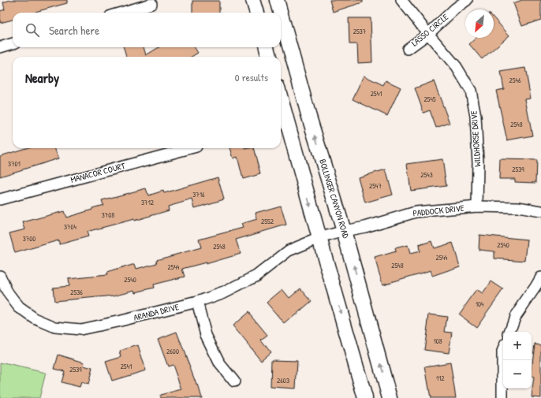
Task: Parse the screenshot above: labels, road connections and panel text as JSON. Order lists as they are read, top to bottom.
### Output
{
  "streets": {
    "main road": ["BOLLINGER CANYON ROAD"],
    "street": [
      "LASSO CIRCLE",
      "WILDHORSE DRIVE",
      "MANACOR COURT",
      "PADDOCK DRIVE",
      "ARANDA DRIVE"
    ]
  },
  "crossings": [
    ["LASSO CIRCLE", "WILDHORSE DRIVE"],
    ["WILDHORSE DRIVE", "PADDOCK DRIVE"],
    ["BOLLINGER CANYON ROAD", "PADDOCK DRIVE"],
    ["PADDOCK DRIVE", "ARANDA DRIVE"]
  ],
  "house_numbers": [
    "2537",
    "2546",
    "2541",
    "2545",
    "2548",
    "3701",
    "2539",
    "2543",
    "2547",
    "3716",
    "3712",
    "3708",
    "2552",
    "3704",
    "3700",
    "2540",
    "2548",
    "2544",
    "2548",
    "2544",
    "2540",
    "2536",
    "104",
    "108",
    "2600",
    "2541",
    "2539",
    "112",
    "2603"
  ],
  "north": "bottom left",
  "page": {
    "search": "Search here",
    "heading": ["Nearby", "0 results"],
    "map_buttons": ["+", "−"]
  }
}
